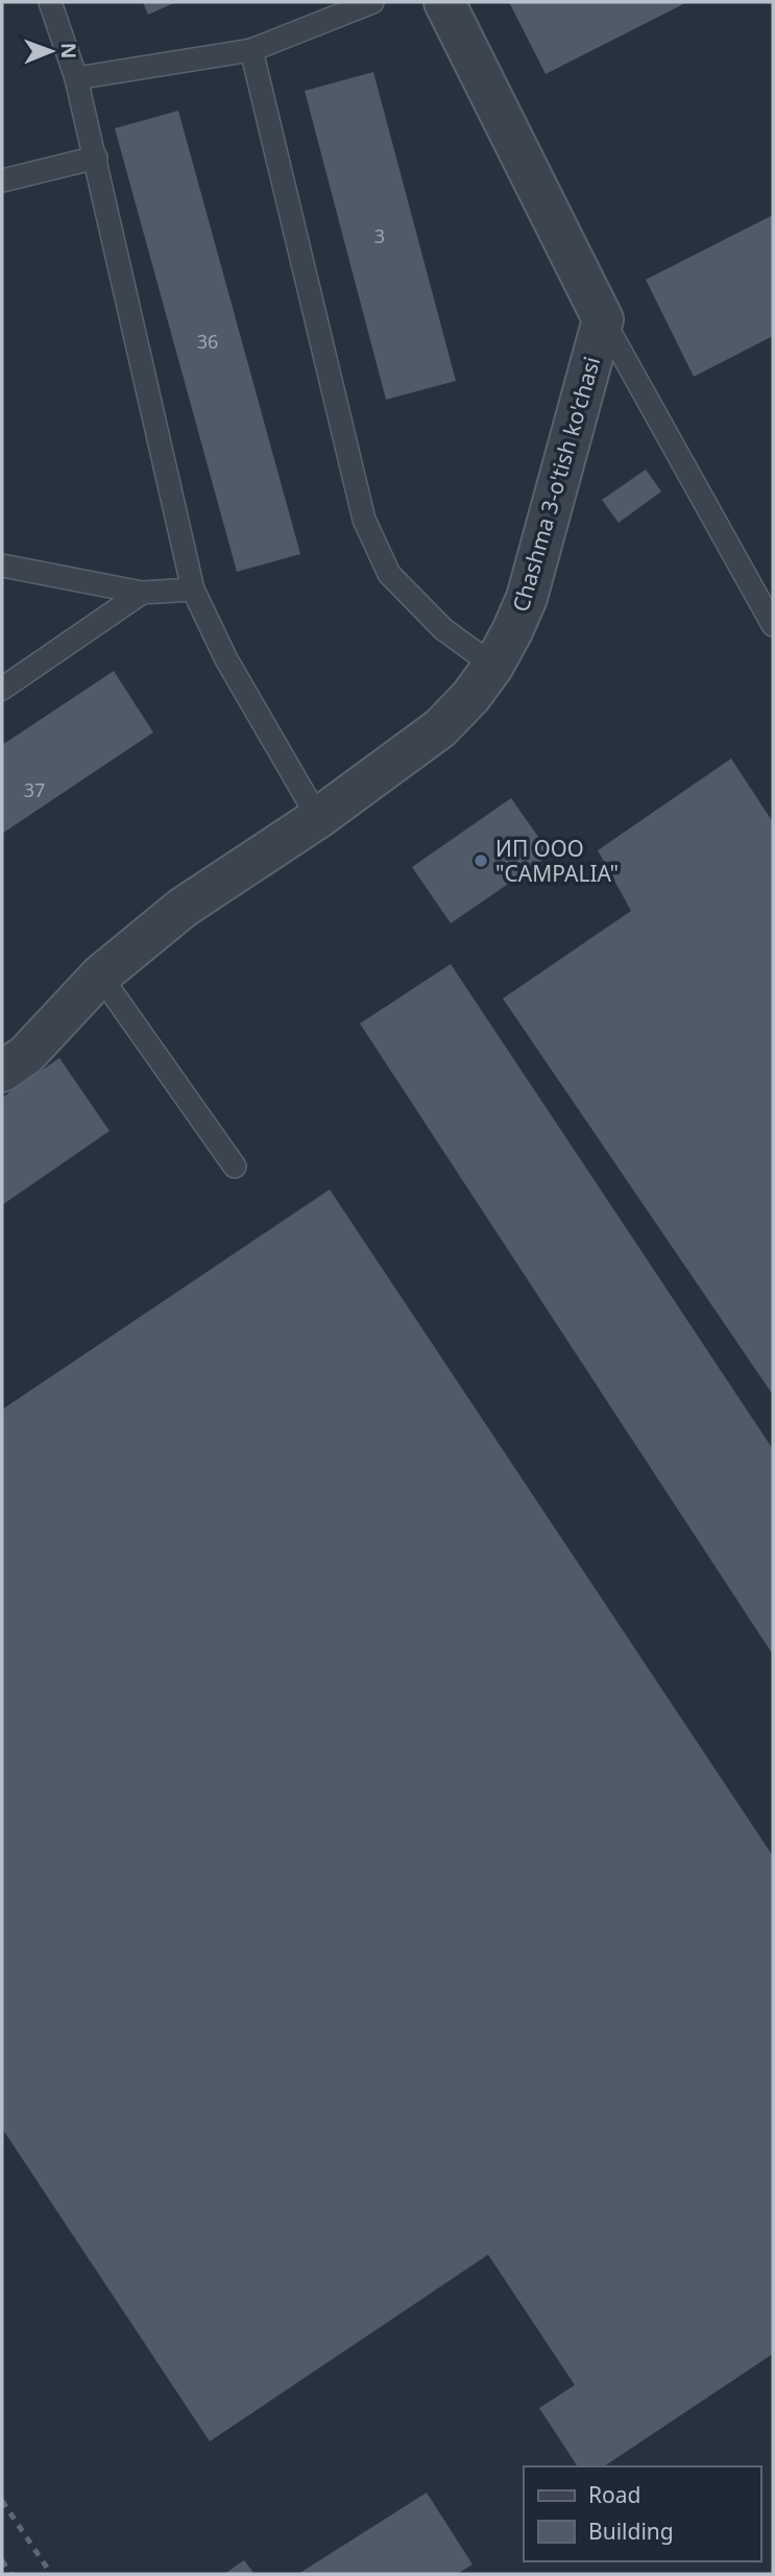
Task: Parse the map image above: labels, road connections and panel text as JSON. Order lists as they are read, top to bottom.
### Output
{
  "streets": {
    "street": ["Chashma 3-o'tish ko'chasi"]
  },
  "places": ["ИП ООО \"CAMPALIA\""],
  "house_numbers": ["3", "36", "37"],
  "legend": ["Road", "Building"],
  "north": "right"
}
